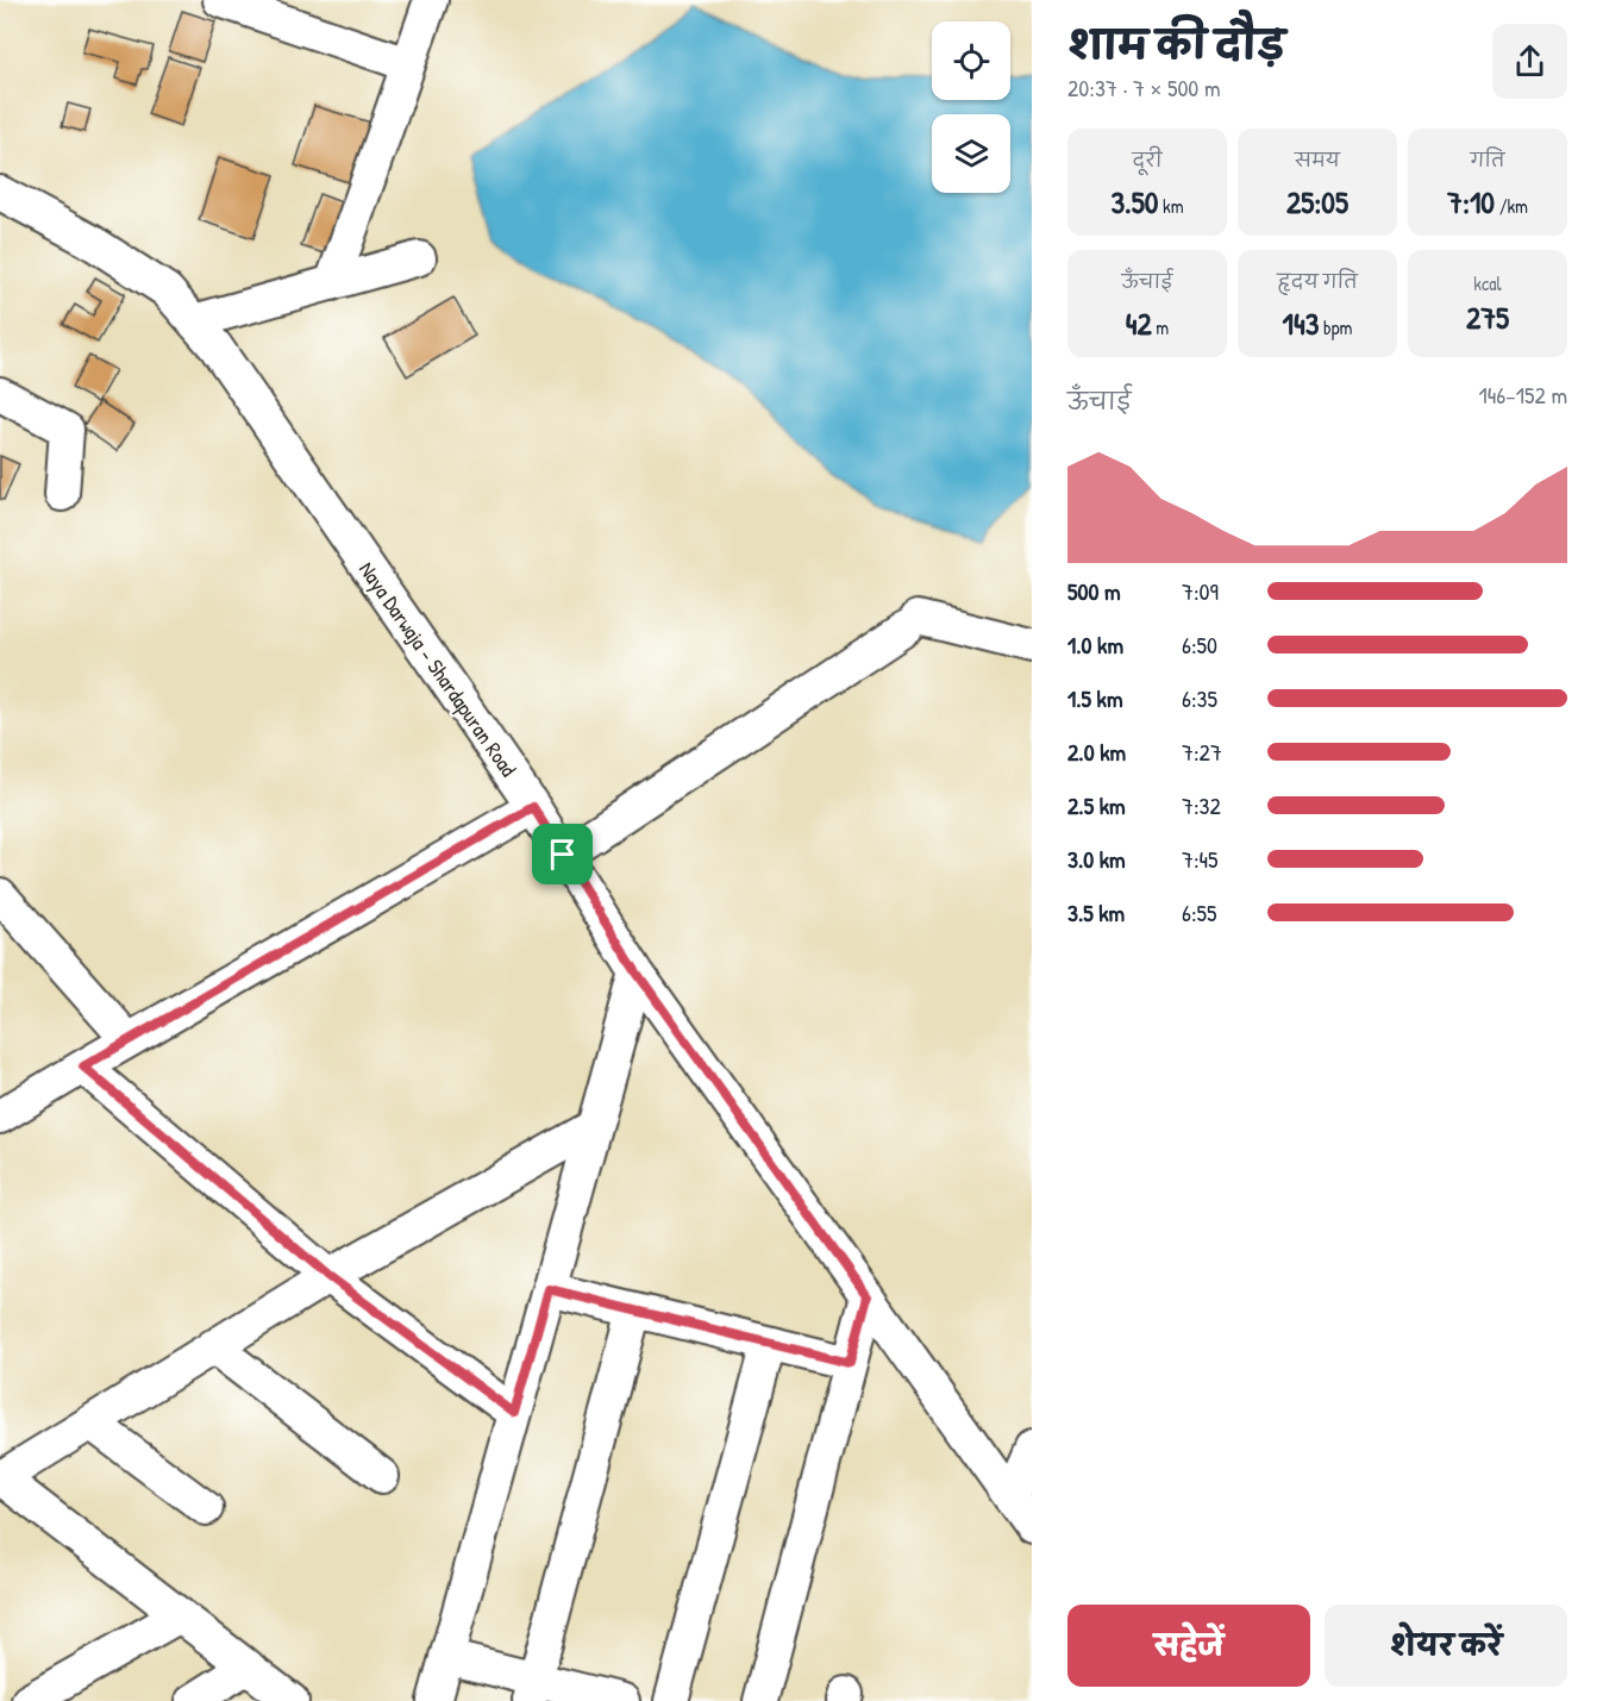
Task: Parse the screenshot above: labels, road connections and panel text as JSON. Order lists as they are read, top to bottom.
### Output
{
  "streets": {
    "street": ["Naya Darwaja - Shardapuran Road"]
  },
  "page": {
    "heading": ["शाम की दौड़", "20:37 · 7 × 500 m"],
    "stats": [
      ["दूरी", "3.50 km"],
      ["समय", "25:05"],
      ["गति", "7:10 /km"],
      ["ऊँचाई", "42 m"],
      ["हृदय गति", "143 bpm"],
      ["kcal", "275"]
    ],
    "chart": ["ऊँचाई", "146–152 m"],
    "list": [
      {
        "name": "500 m",
        "note": "7:09"
      },
      {
        "name": "1.0 km",
        "note": "6:50"
      },
      {
        "name": "1.5 km",
        "note": "6:35"
      },
      {
        "name": "2.0 km",
        "note": "7:27"
      },
      {
        "name": "2.5 km",
        "note": "7:32"
      },
      {
        "name": "3.0 km",
        "note": "7:45"
      },
      {
        "name": "3.5 km",
        "note": "6:55"
      }
    ],
    "buttons": ["सहेजें", "शेयर करें"]
  }
}
